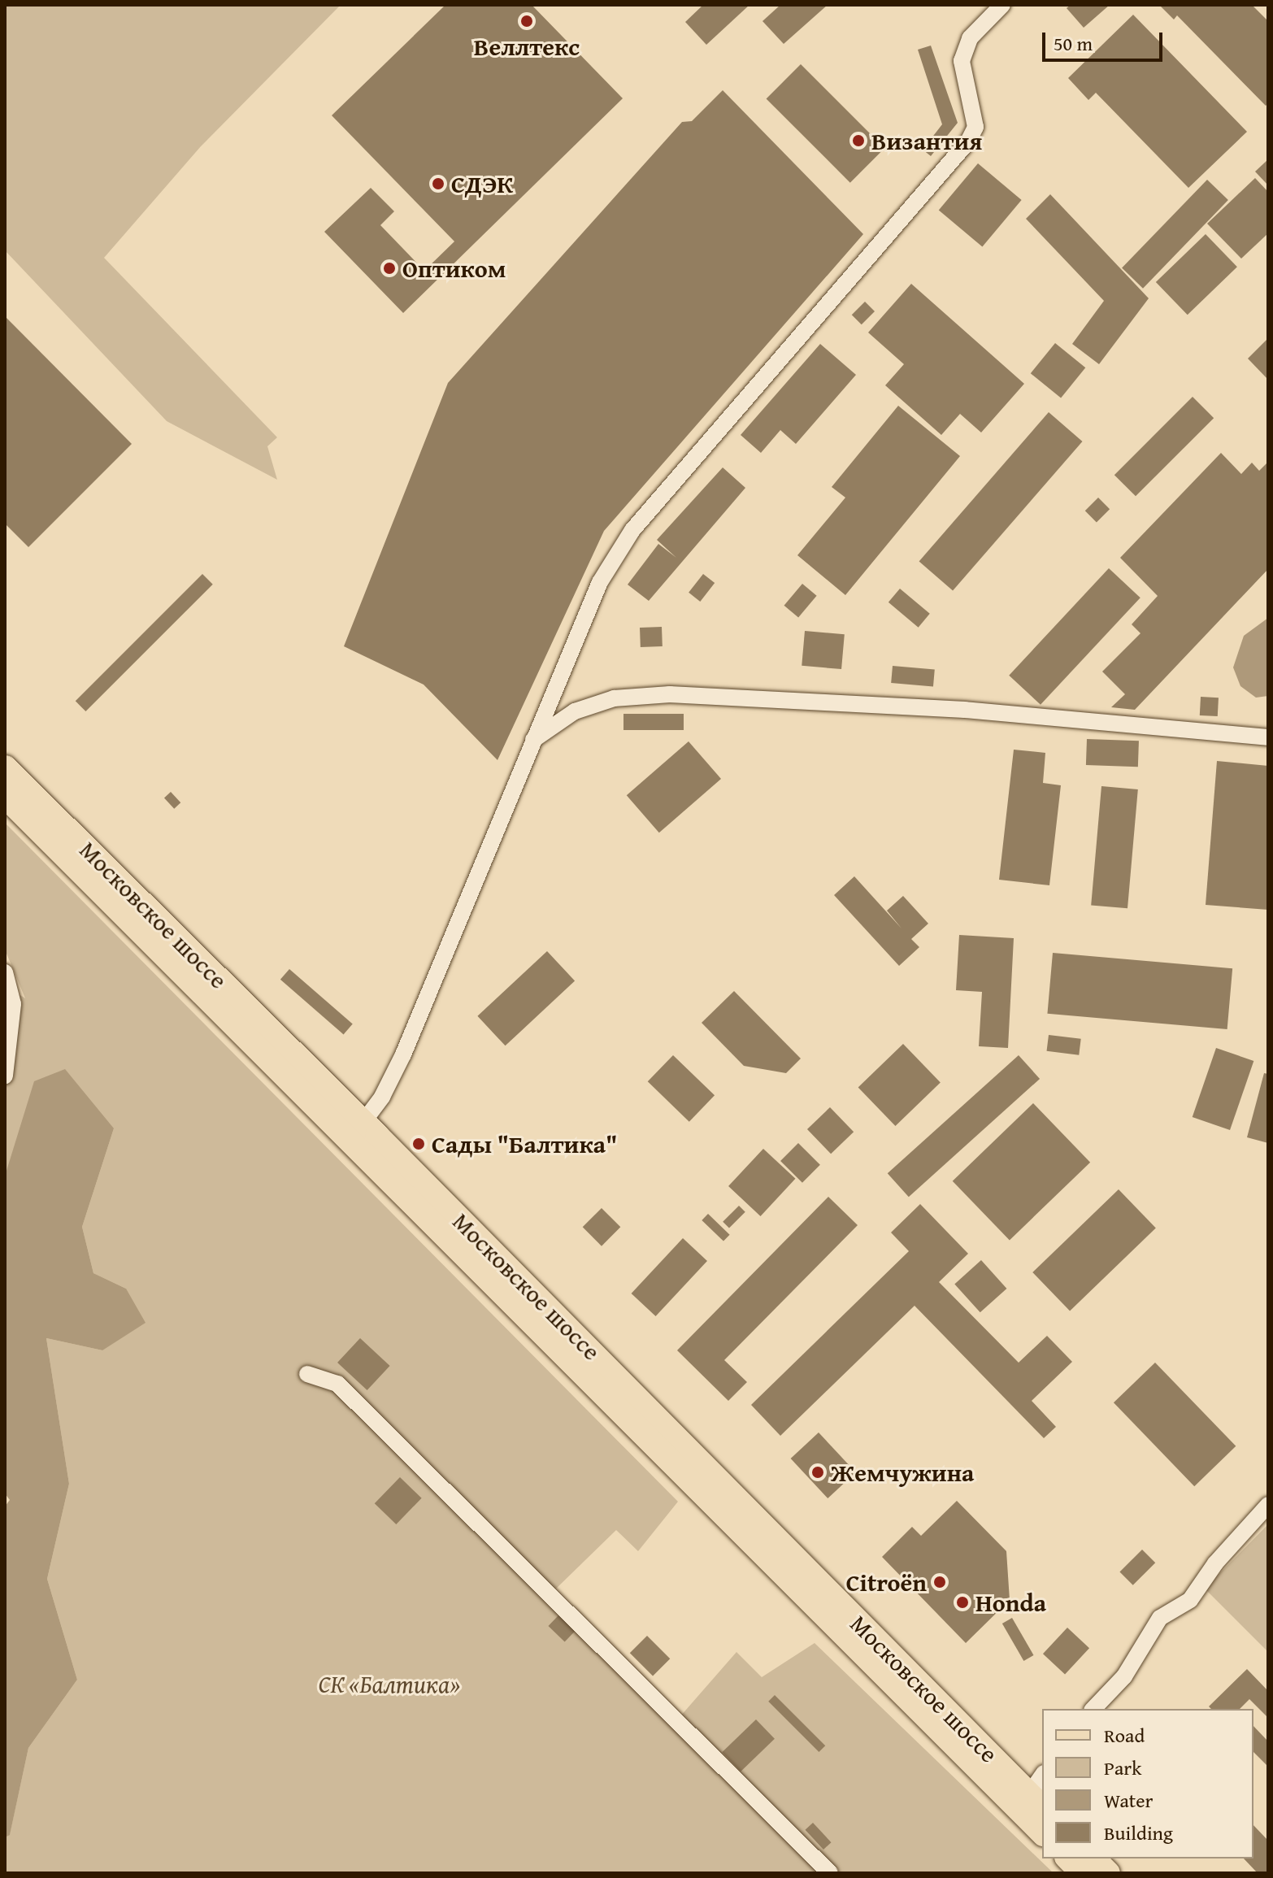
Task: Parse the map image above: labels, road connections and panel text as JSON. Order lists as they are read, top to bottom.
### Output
{
  "streets": {
    "main road": ["Московское шоссе"]
  },
  "parks": ["СК «Балтика»"],
  "places": [
    "Веллтекс",
    "Византия",
    "СДЭК",
    "Оптиком",
    "Сады \"Балтика\"",
    "Жемчужина",
    "Citroën",
    "Honda"
  ],
  "legend": [
    "Road",
    "Park",
    "Water",
    "Building"
  ],
  "scale_bar": "50 m"
}
